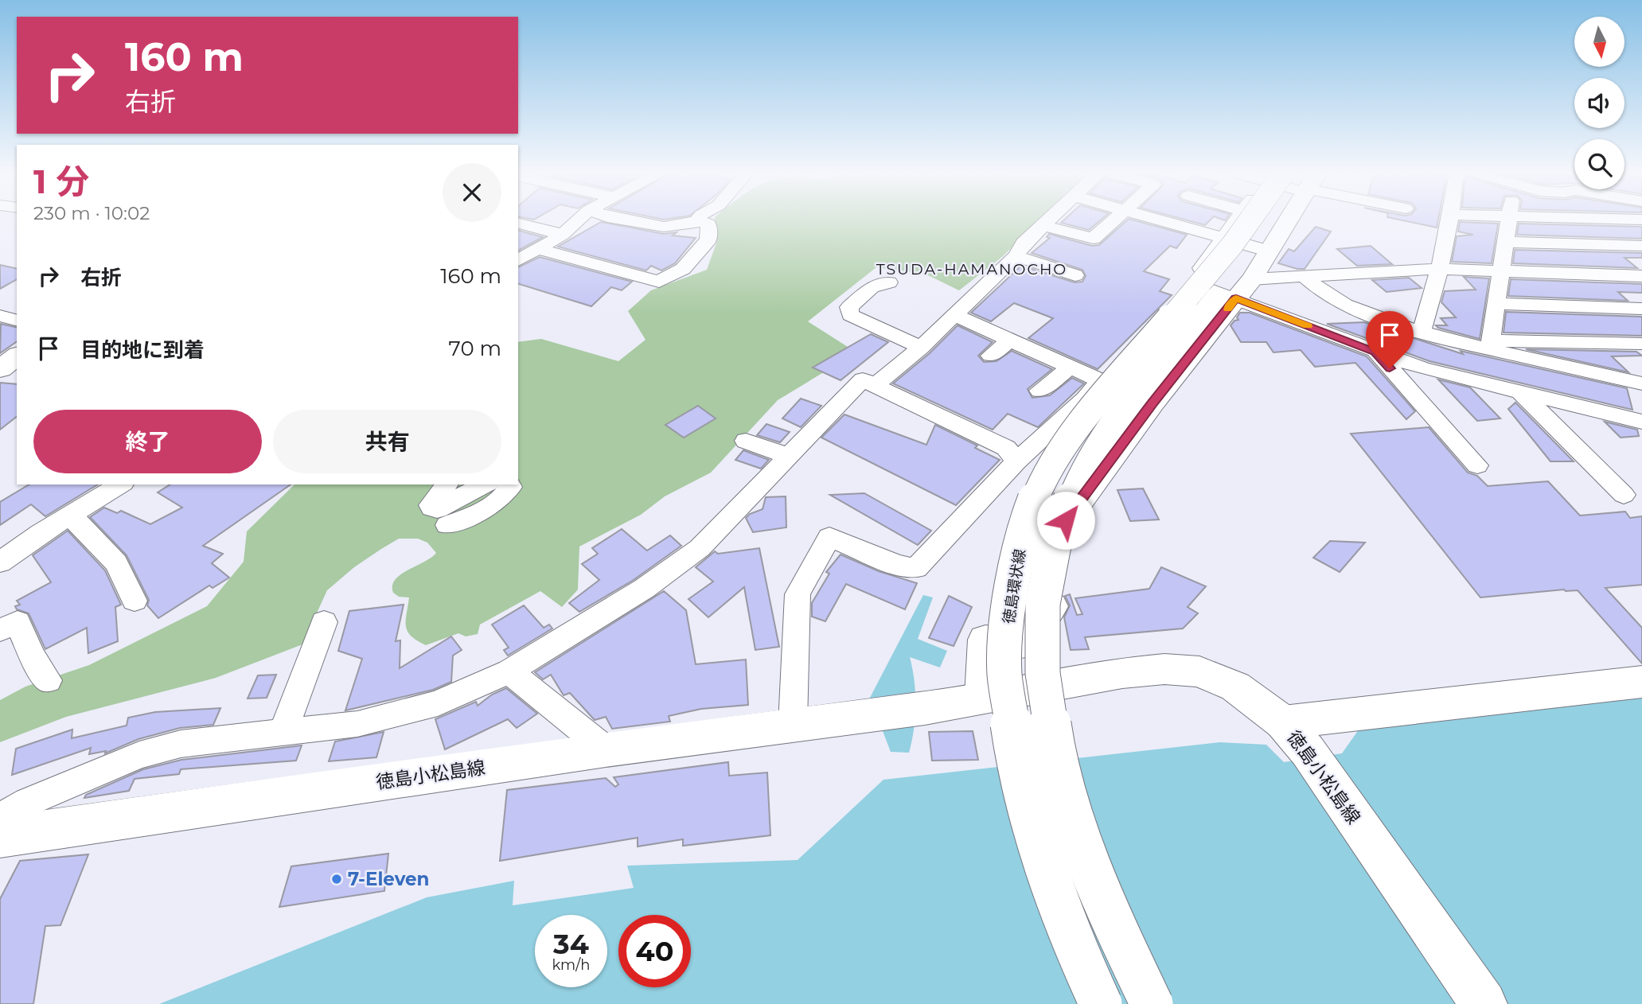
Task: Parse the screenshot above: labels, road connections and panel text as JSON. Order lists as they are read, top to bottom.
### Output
{
  "streets": {
    "main road": ["徳島環状線", "徳島小松島線"]
  },
  "districts": ["TSUDA-HAMANOCHO"],
  "places": ["7-Eleven"],
  "north": "bottom",
  "page": {
    "turn": ["160 m", "右折"],
    "heading": ["1 分", "230 m · 10:02"],
    "list": [
      {
        "name": "右折",
        "value": "160 m"
      },
      {
        "name": "目的地に到着",
        "value": "70 m"
      }
    ],
    "buttons": ["終了", "共有"],
    "speed": "34 km/h",
    "limit": "40"
  }
}
